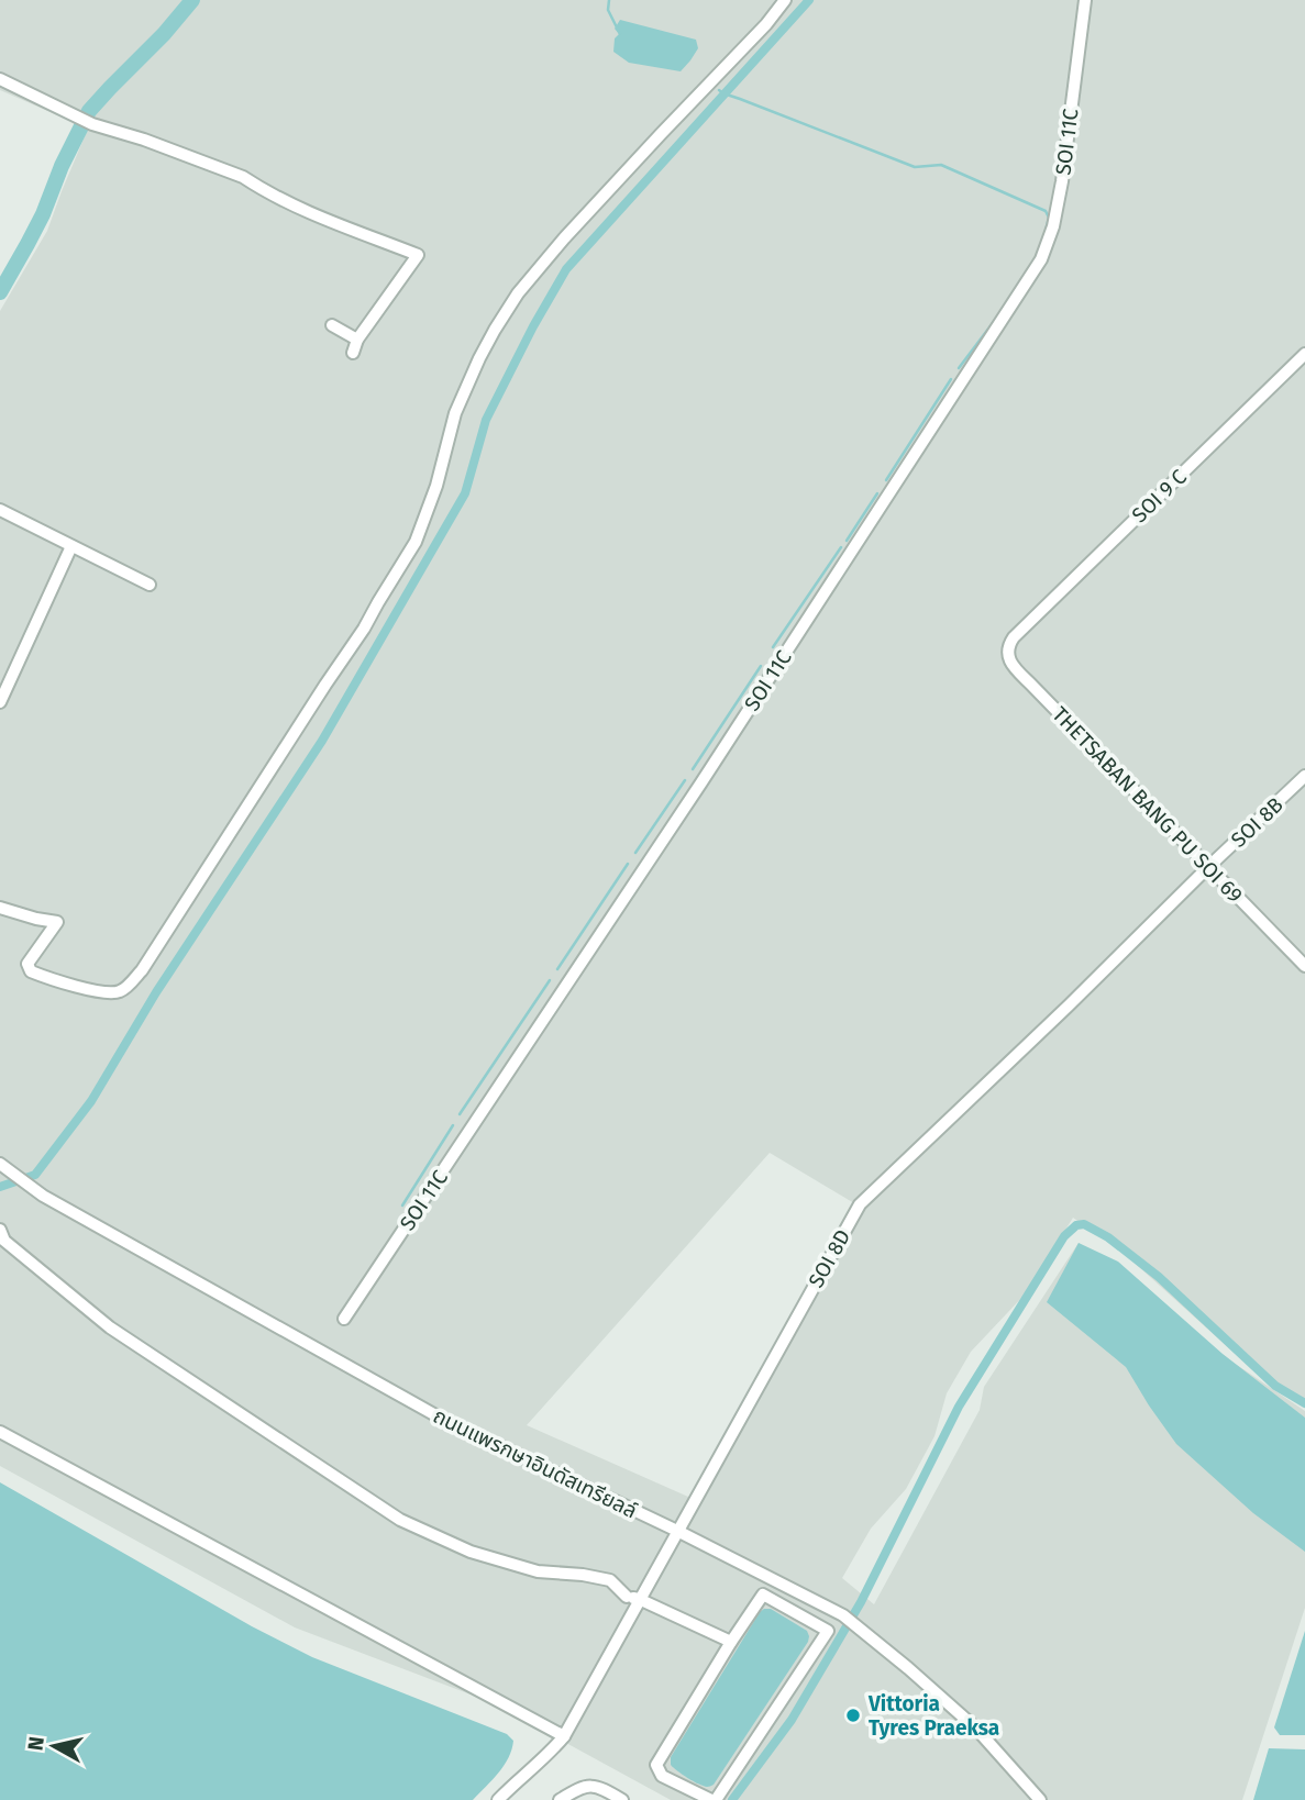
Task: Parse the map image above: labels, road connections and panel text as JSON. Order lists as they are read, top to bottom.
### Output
{
  "streets": {
    "street": [
      "SOI 11C",
      "SOI 9 C",
      "THETSABAN BANG PU SOI 69",
      "SOI 8B",
      "SOI 8D",
      "ถนนแพรกษาอินดัสเทรียลล์"
    ]
  },
  "crossings": [
    ["SOI 9 C", "THETSABAN BANG PU SOI 69"],
    ["THETSABAN BANG PU SOI 69", "SOI 8B"],
    ["THETSABAN BANG PU SOI 69", "SOI 8D"],
    ["SOI 8B", "SOI 8D"],
    ["SOI 8D", "ถนนแพรกษาอินดัสเทรียลล์"]
  ],
  "places": ["Vittoria Tyres Praeksa"],
  "north": "left"
}
